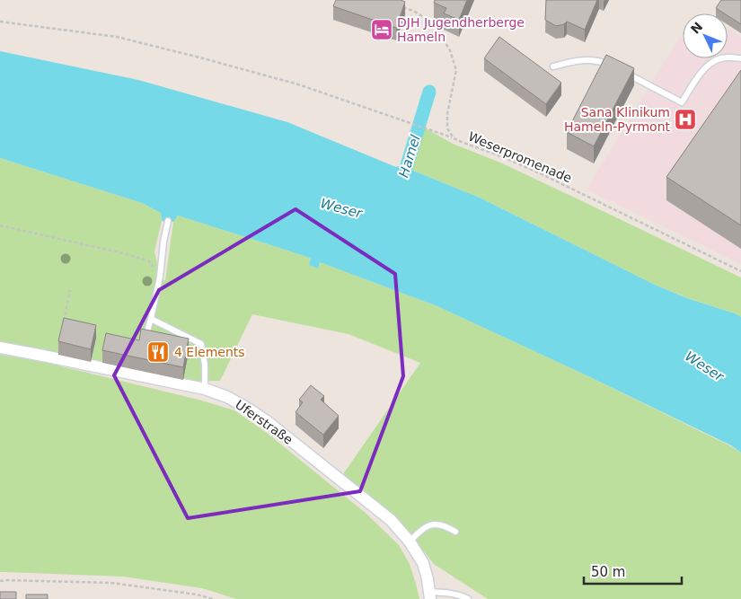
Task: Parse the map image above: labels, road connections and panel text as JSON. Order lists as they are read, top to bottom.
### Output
{
  "streets": {
    "street": ["Uferstraße"],
    "path": ["Weserpromenade"]
  },
  "water": ["Hamel", "Weser"],
  "places": {
    "hotel": ["DJH Jugendherberge Hameln"],
    "hospital": ["Sana Klinikum Hameln-Pyrmont"],
    "restaurant": ["4 Elements"]
  },
  "scale_bar": "50 m",
  "north": "top left"
}
